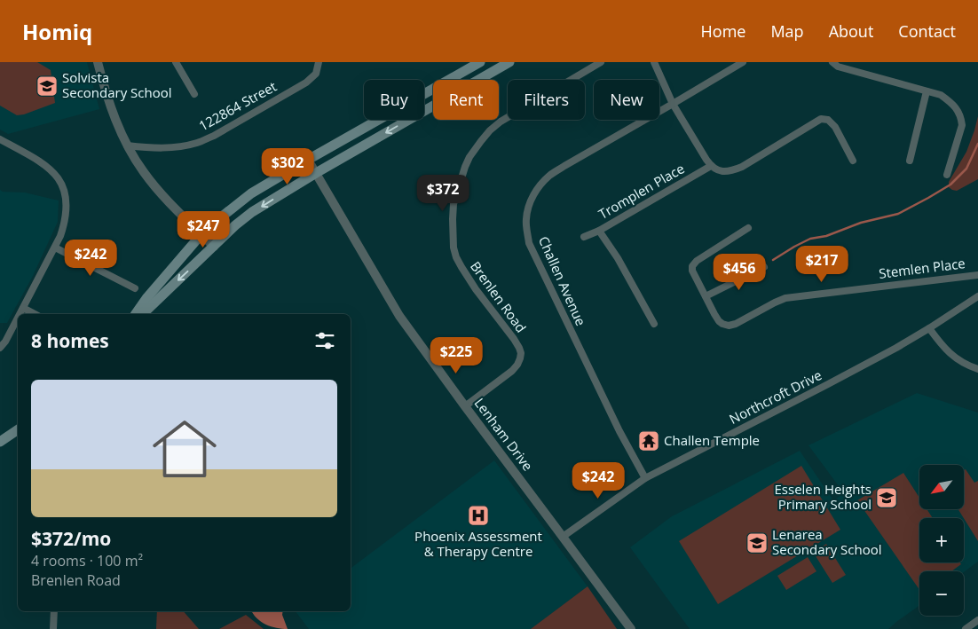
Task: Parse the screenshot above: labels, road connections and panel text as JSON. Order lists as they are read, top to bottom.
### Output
{
  "streets": {
    "street": [
      "122864 Street",
      "Tromplen Place",
      "Stemlen Place",
      "Challen Avenue",
      "Brenlen Road",
      "Northcroft Drive",
      "Lenham Drive"
    ]
  },
  "crossings": [
    ["Challen Avenue", "Northcroft Drive"],
    ["Brenlen Road", "Lenham Drive"],
    ["Northcroft Drive", "Lenham Drive"]
  ],
  "places": {
    "school or university": ["Solvista Secondary School", "Esselen Heights Primary School", "Lenarea Secondary School"],
    "temple": ["Challen Temple"],
    "hospital": ["Phoenix Assessment & Therapy Centre"]
  },
  "north": "bottom left",
  "page": {
    "header": "Homiq",
    "nav": [
      "Home",
      "Map",
      "About",
      "Contact"
    ],
    "chip": [
      "Buy",
      "Rent",
      "Filters",
      "New"
    ],
    "price": [
      "$302",
      "$372",
      "$247",
      "$242",
      "$217",
      "$456",
      "$225",
      "$242"
    ],
    "heading": "8 homes",
    "list": [
      {
        "name": "$372/mo",
        "note": "4 rooms · 100 m² · Brenlen Road"
      }
    ],
    "map_buttons": ["+", "−"]
  }
}
